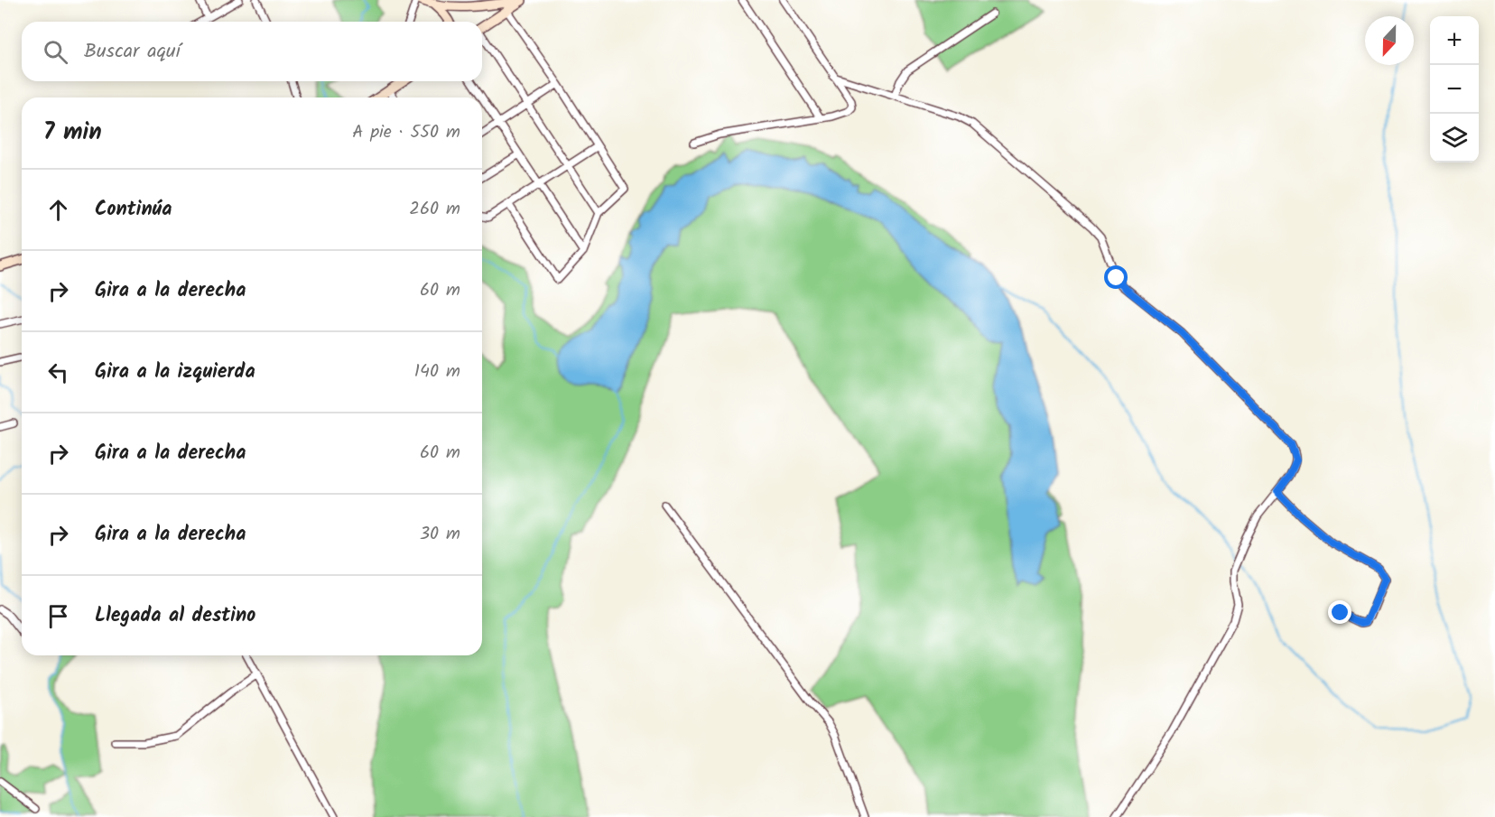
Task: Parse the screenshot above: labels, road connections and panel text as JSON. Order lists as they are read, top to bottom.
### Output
{
  "north": "bottom",
  "page": {
    "map_buttons": ["+", "−"],
    "search": "Buscar aquí",
    "heading": ["7 min", "A pie · 550 m"],
    "list": [
      ["Continúa", "260 m"],
      ["Gira a la derecha", "60 m"],
      ["Gira a la izquierda", "140 m"],
      ["Gira a la derecha", "60 m"],
      ["Gira a la derecha", "30 m"],
      "Llegada al destino"
    ]
  }
}
